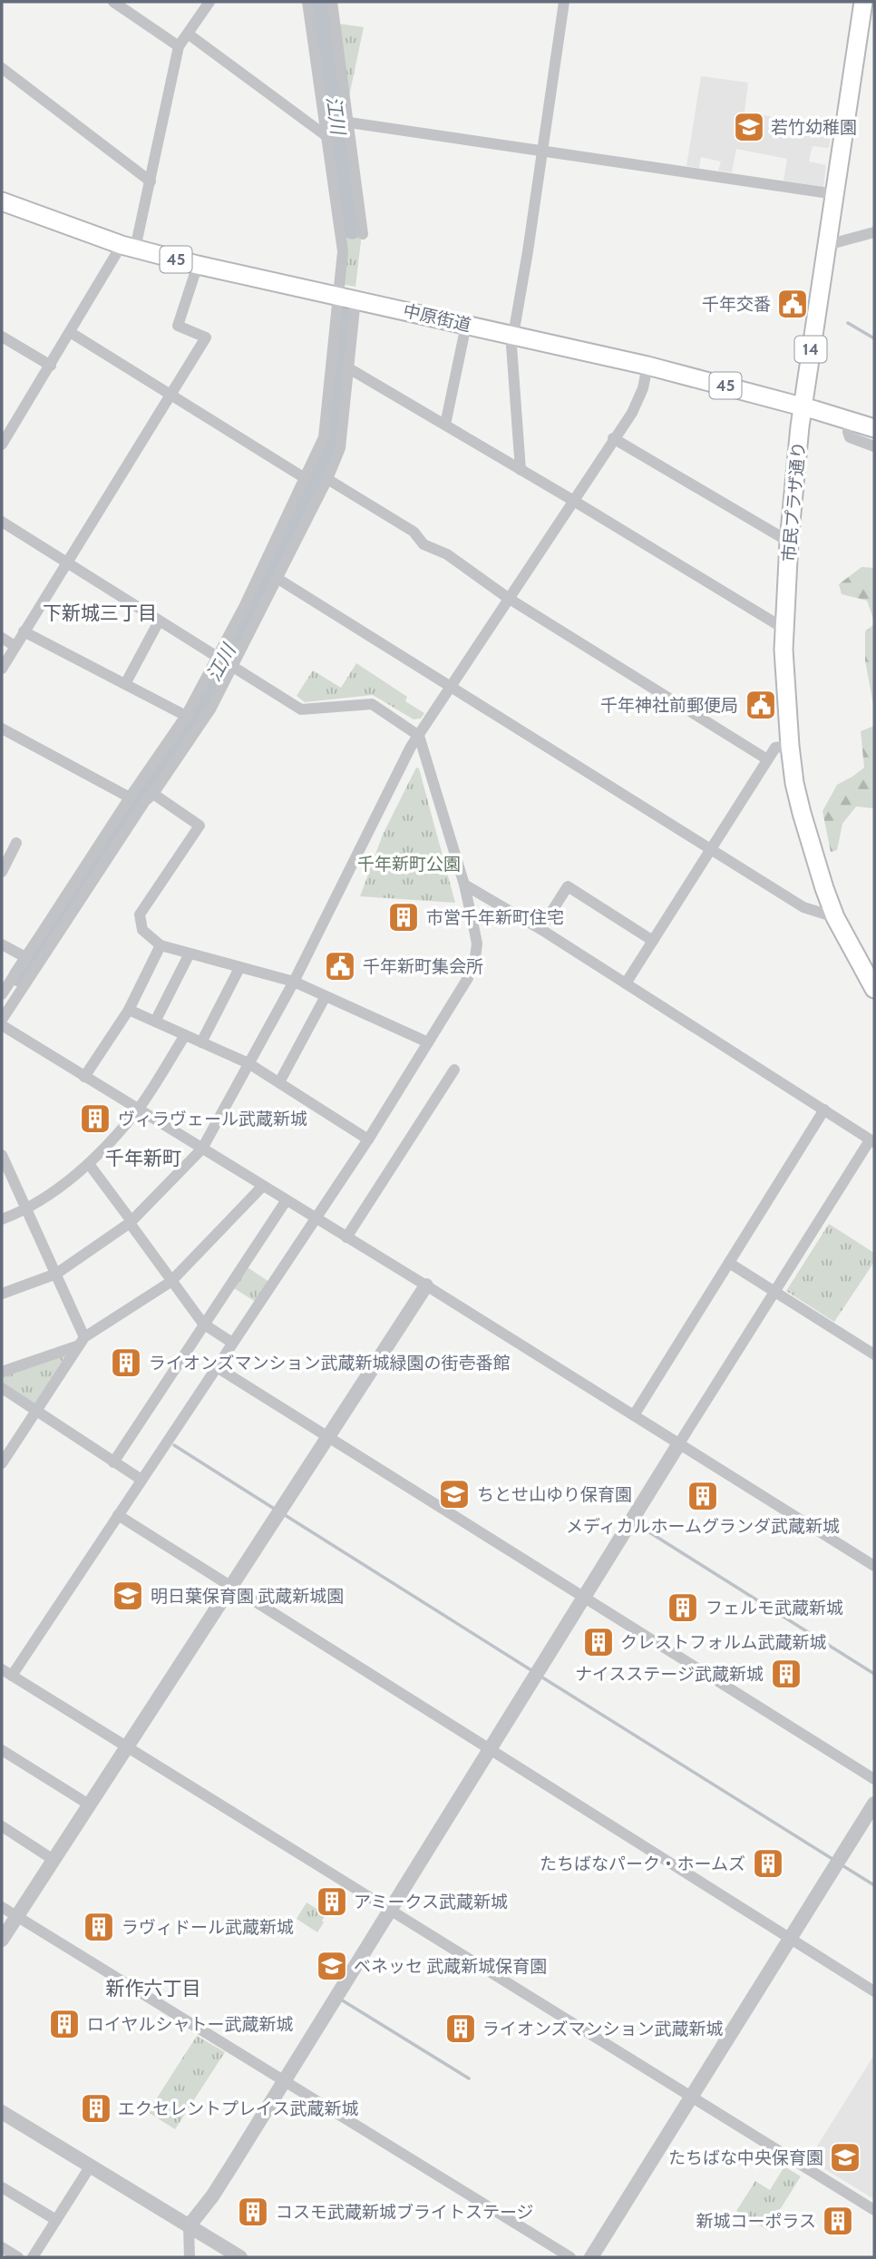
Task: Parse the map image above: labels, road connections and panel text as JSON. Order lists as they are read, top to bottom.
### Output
{
  "streets": {
    "main road": [
      "45",
      "中原街道",
      "14",
      "市民プラザ通り"
    ]
  },
  "crossings": [
    ["中原街道", "市民プラザ通り"]
  ],
  "districts": ["下新城三丁目", "千年新町", "新作六丁目"],
  "water": ["江川"],
  "parks": ["千年新町公園"],
  "places": {
    "school or university": [
      "若竹幼稚園",
      "ちとせ山ゆり保育園",
      "明日葉保育園 武蔵新城園",
      "ベネッセ 武蔵新城保育園",
      "たちばな中央保育園"
    ],
    "public building": ["千年交番", "千年神社前郵便局", "千年新町集会所"],
    "building": [
      "市営千年新町住宅",
      "ヴィラヴェール武蔵新城",
      "ライオンズマンション武蔵新城緑園の街壱番館",
      "メディカルホームグランダ武蔵新城",
      "フェルモ武蔵新城",
      "クレストフォルム武蔵新城",
      "ナイスステージ武蔵新城",
      "たちばなパーク・ホームズ",
      "アミークス武蔵新城",
      "ラヴィドール武蔵新城",
      "ロイヤルシャトー武蔵新城",
      "ライオンズマンション武蔵新城",
      "エクセレントプレイス武蔵新城",
      "コスモ武蔵新城ブライトステージ",
      "新城コーポラス"
    ]
  }
}
